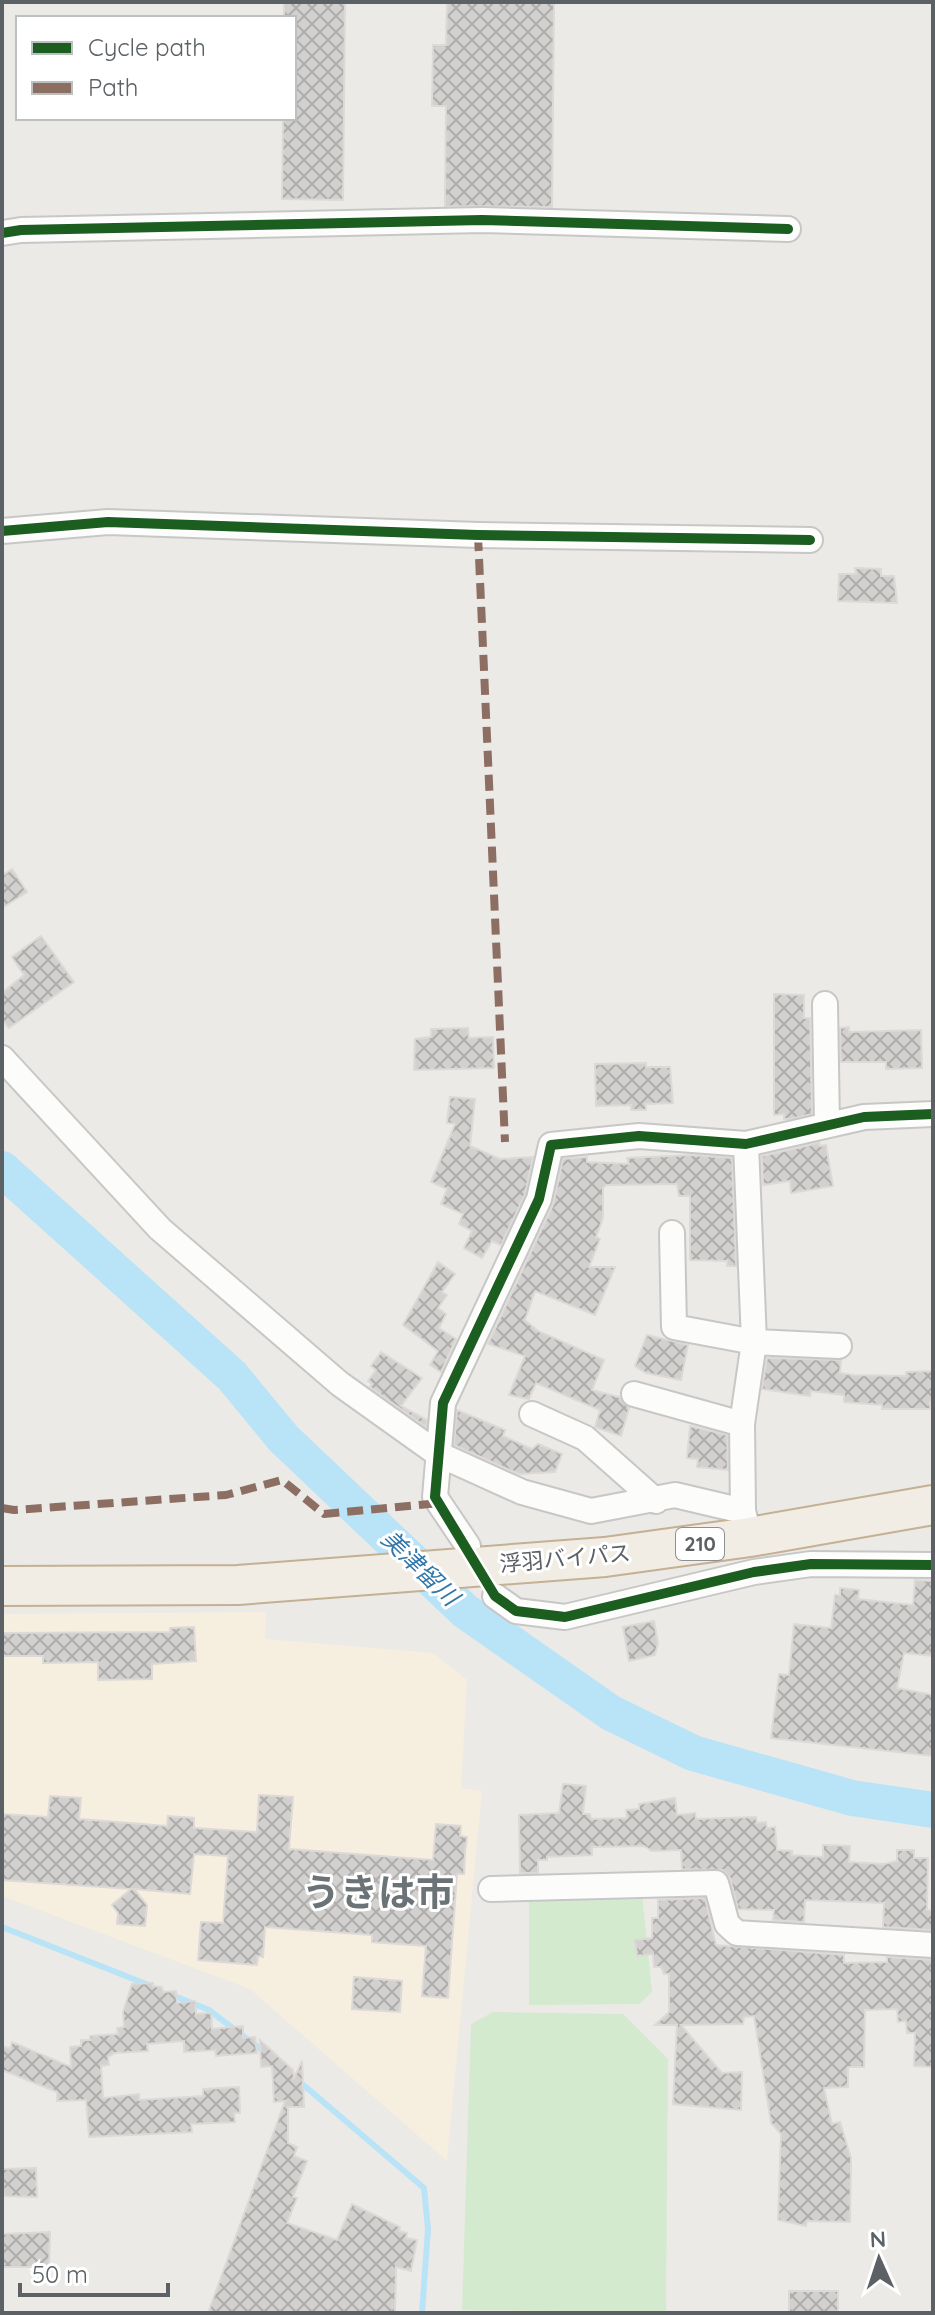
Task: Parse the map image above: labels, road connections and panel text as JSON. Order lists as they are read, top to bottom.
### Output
{
  "streets": {
    "highway": ["210", "浮羽バイパス"]
  },
  "districts": ["うきは市"],
  "water": ["美津留川"],
  "legend": ["Cycle path", "Path"],
  "scale_bar": "50 m",
  "north": "top"
}
